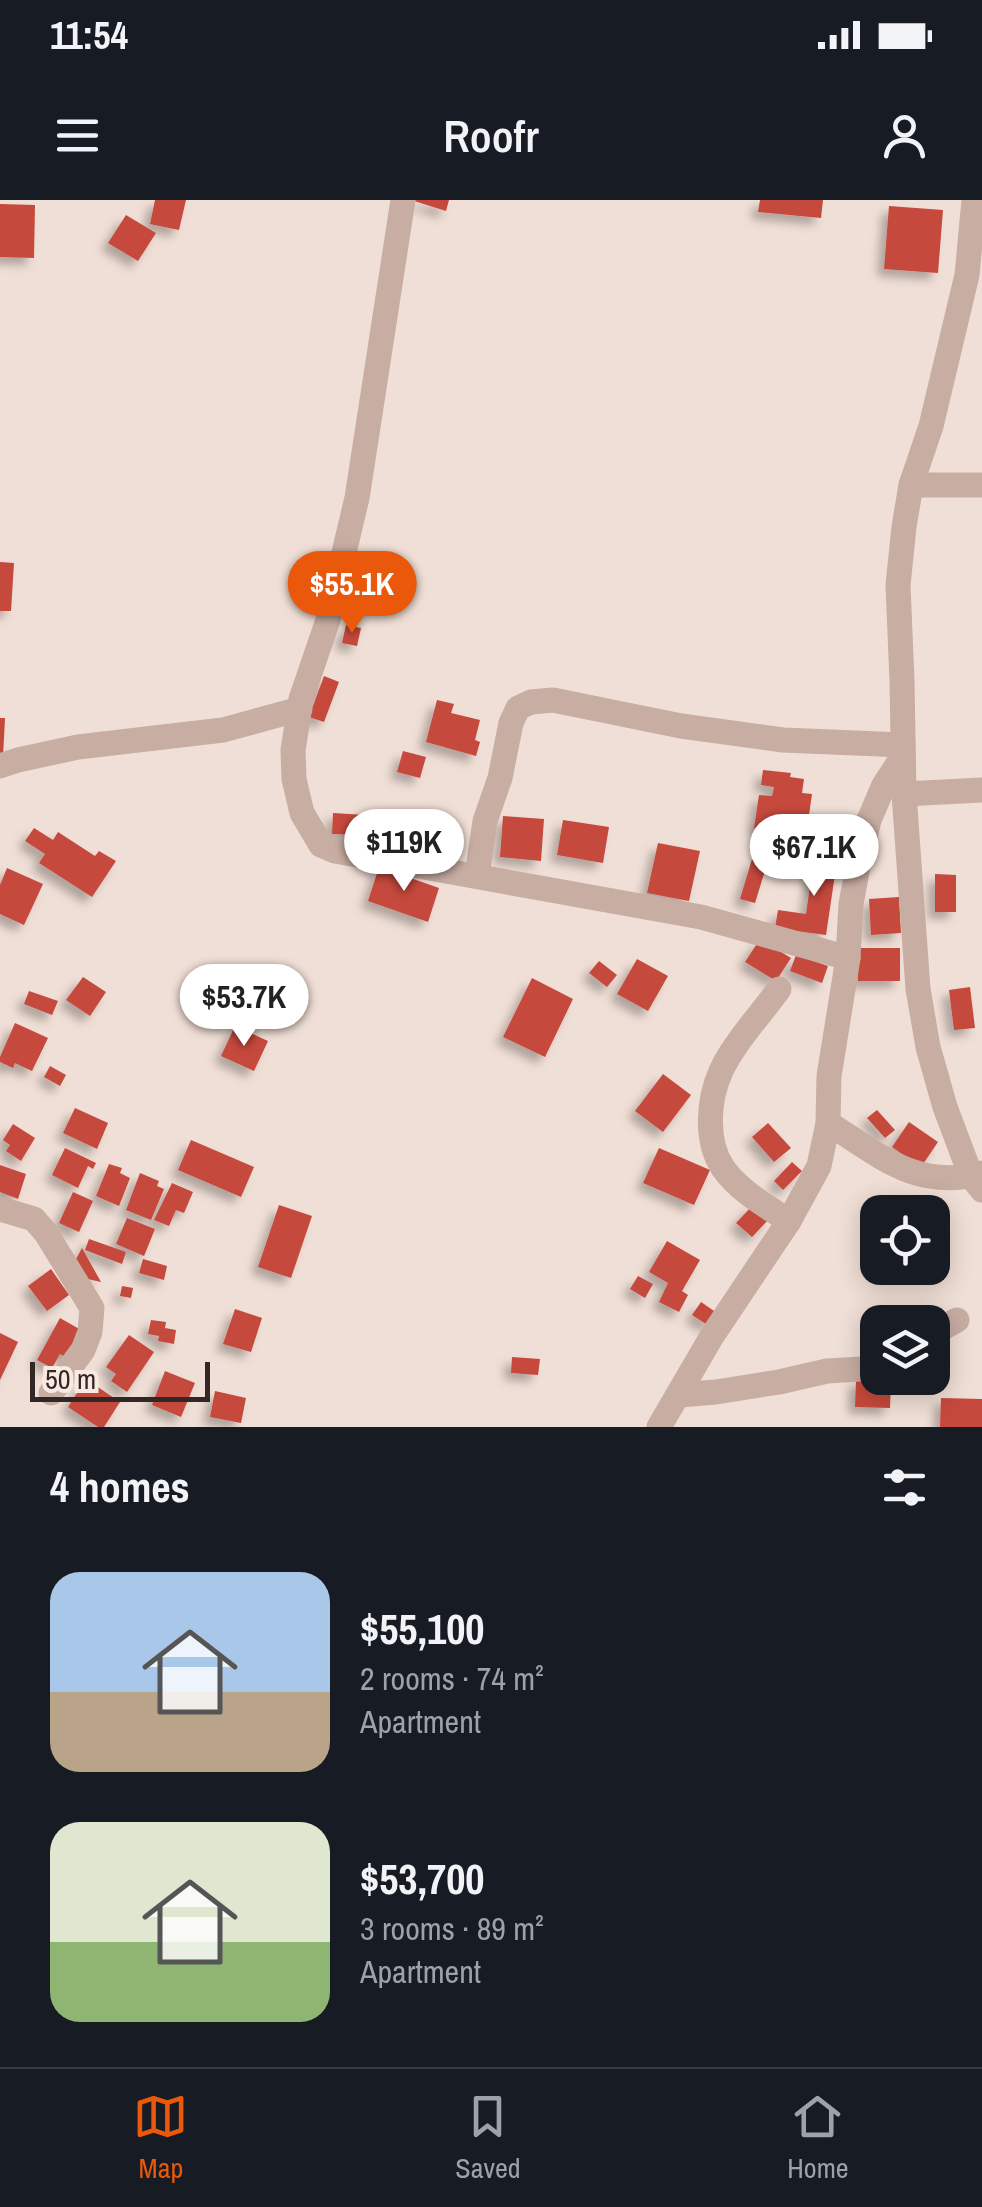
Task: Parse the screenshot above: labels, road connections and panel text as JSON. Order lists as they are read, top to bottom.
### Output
{
  "scale_bar": "50 m",
  "page": {
    "status": "11:54",
    "header": "Roofr",
    "price": [
      "$55.1K",
      "$119K",
      "$67.1K",
      "$53.7K"
    ],
    "scale": "50 m",
    "heading": "4 homes",
    "list": [
      {
        "name": "$55,100",
        "note": "2 rooms · 74 m² · Apartment"
      },
      {
        "name": "$53,700",
        "note": "3 rooms · 89 m² · Apartment"
      }
    ],
    "tabs": ["Map", "Saved", "Home"]
  }
}
